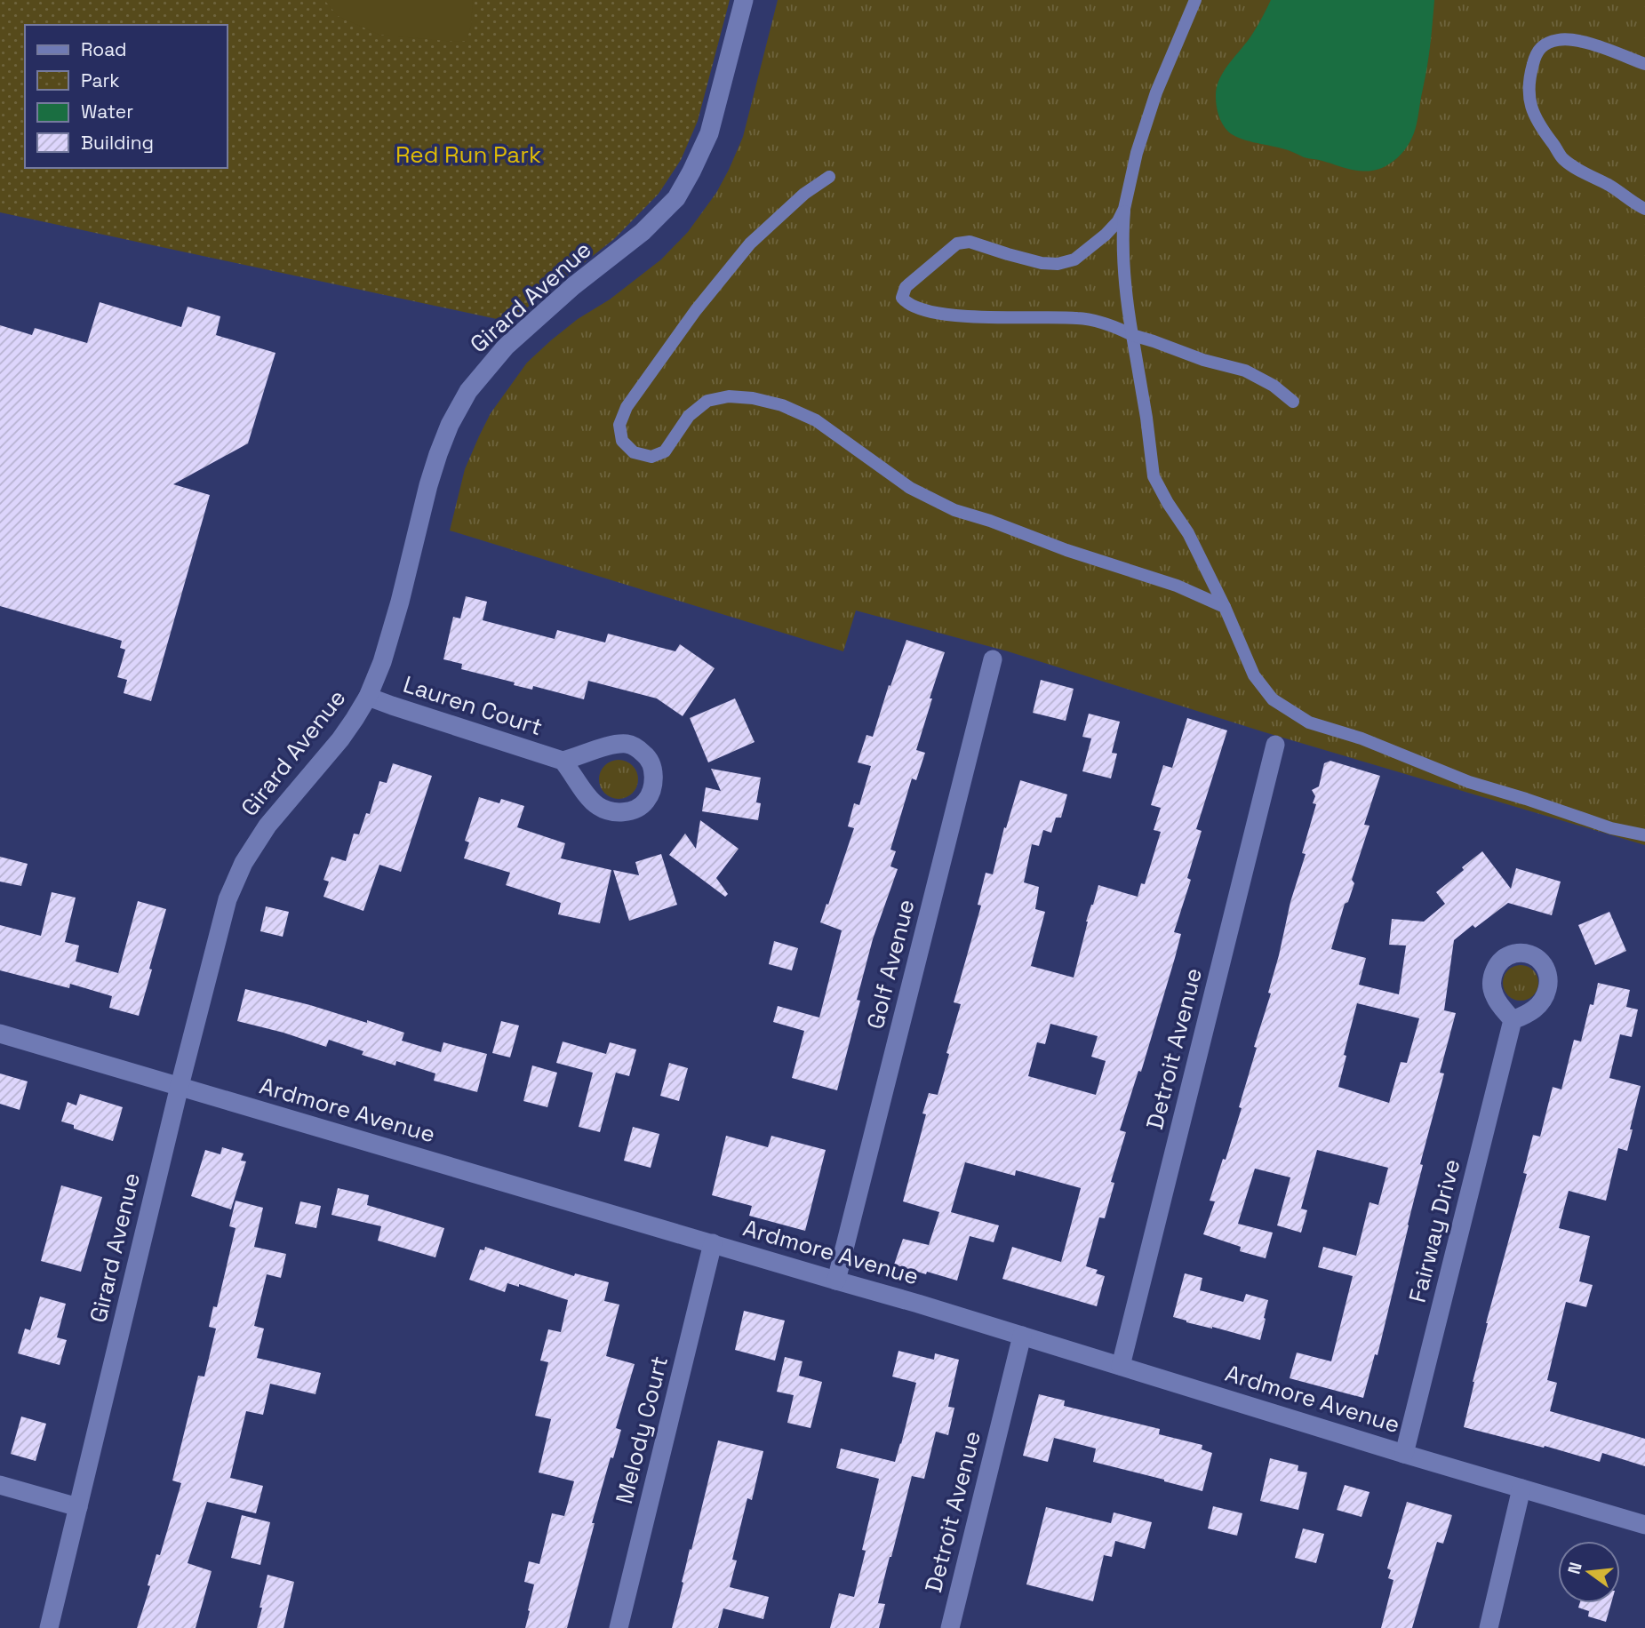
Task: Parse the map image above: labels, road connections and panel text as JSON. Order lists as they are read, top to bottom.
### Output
{
  "streets": {
    "street": [
      "Girard Avenue",
      "Lauren Court",
      "Golf Avenue",
      "Detroit Avenue",
      "Ardmore Avenue",
      "Fairway Drive",
      "Melody Court"
    ]
  },
  "crossings": [
    ["Girard Avenue", "Lauren Court"],
    ["Girard Avenue", "Ardmore Avenue"],
    ["Golf Avenue", "Ardmore Avenue"],
    ["Detroit Avenue", "Ardmore Avenue"],
    ["Ardmore Avenue", "Fairway Drive"],
    ["Ardmore Avenue", "Melody Court"]
  ],
  "parks": ["Red Run Park"],
  "legend": [
    "Road",
    "Park",
    "Water",
    "Building"
  ],
  "north": "left"
}
